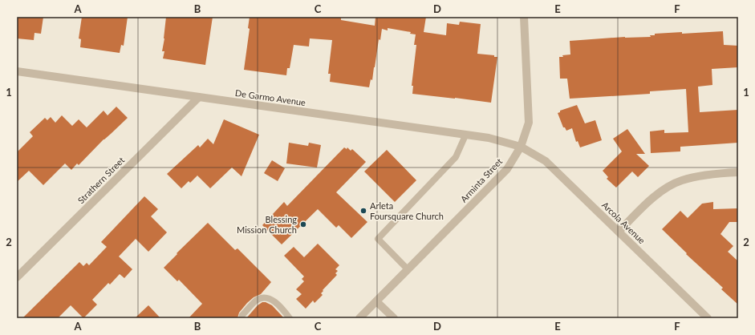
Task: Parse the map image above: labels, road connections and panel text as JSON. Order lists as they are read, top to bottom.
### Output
{
  "streets": {
    "street": [
      "De Garmo Avenue",
      "Strathern Street",
      "Arminta Street",
      "Arcola Avenue"
    ]
  },
  "crossings": [
    ["De Garmo Avenue", "Strathern Street"],
    ["De Garmo Avenue", "Arminta Street"],
    ["De Garmo Avenue", "Arcola Avenue"],
    ["Arminta Street", "Arcola Avenue"]
  ],
  "places": ["Arleta Foursquare Church", "Blessing Mission Church"],
  "grid": {
    "columns": [
      "A",
      "B",
      "C",
      "D",
      "E",
      "F"
    ],
    "rows": ["1", "2"]
  }
}
